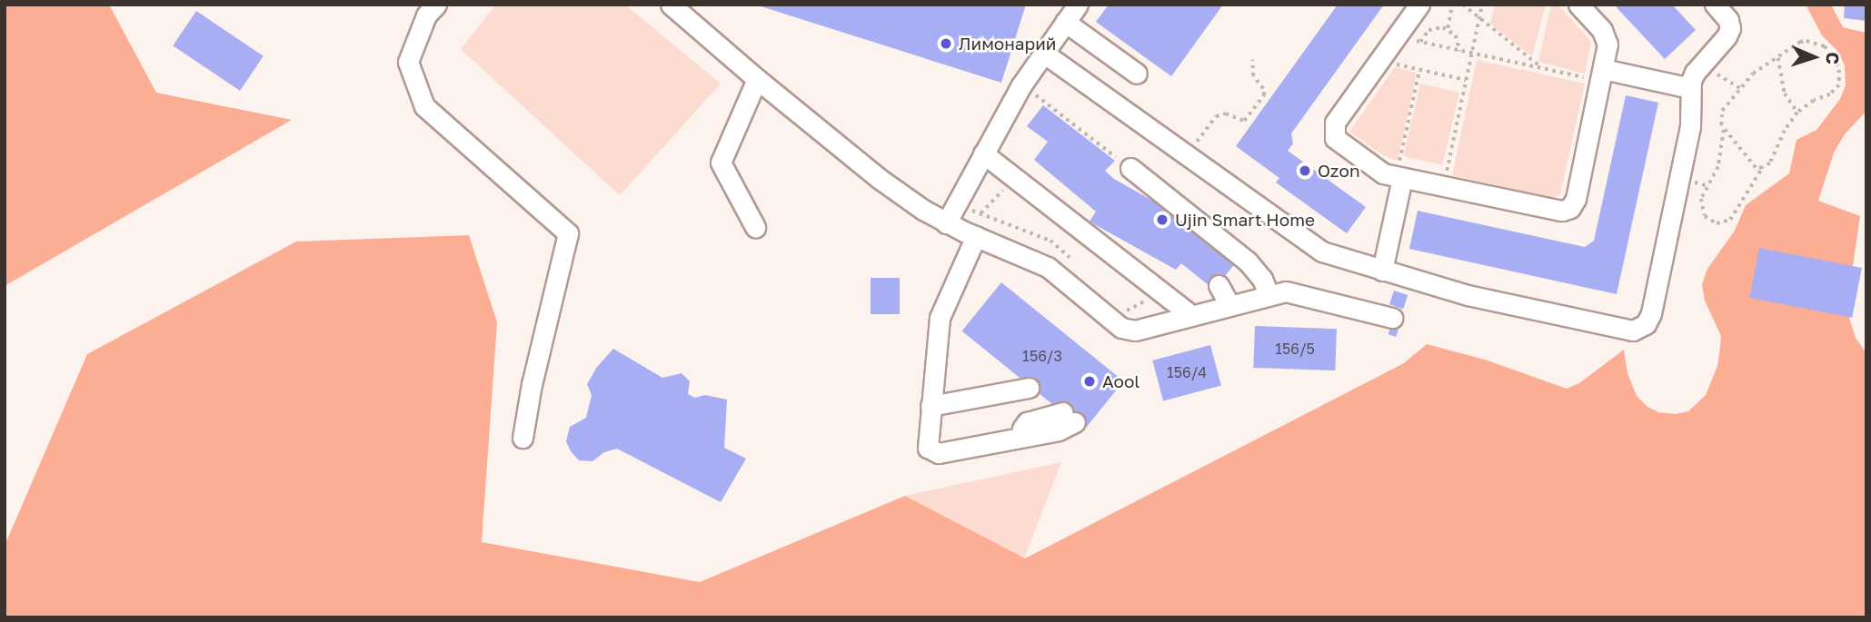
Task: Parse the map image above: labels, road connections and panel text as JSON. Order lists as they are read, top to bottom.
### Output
{
  "places": [
    "Лимонарий",
    "Ozon",
    "Ujin Smart Home",
    "Aool"
  ],
  "house_numbers": ["156/5", "156/3", "156/4"],
  "north": "right"
}
